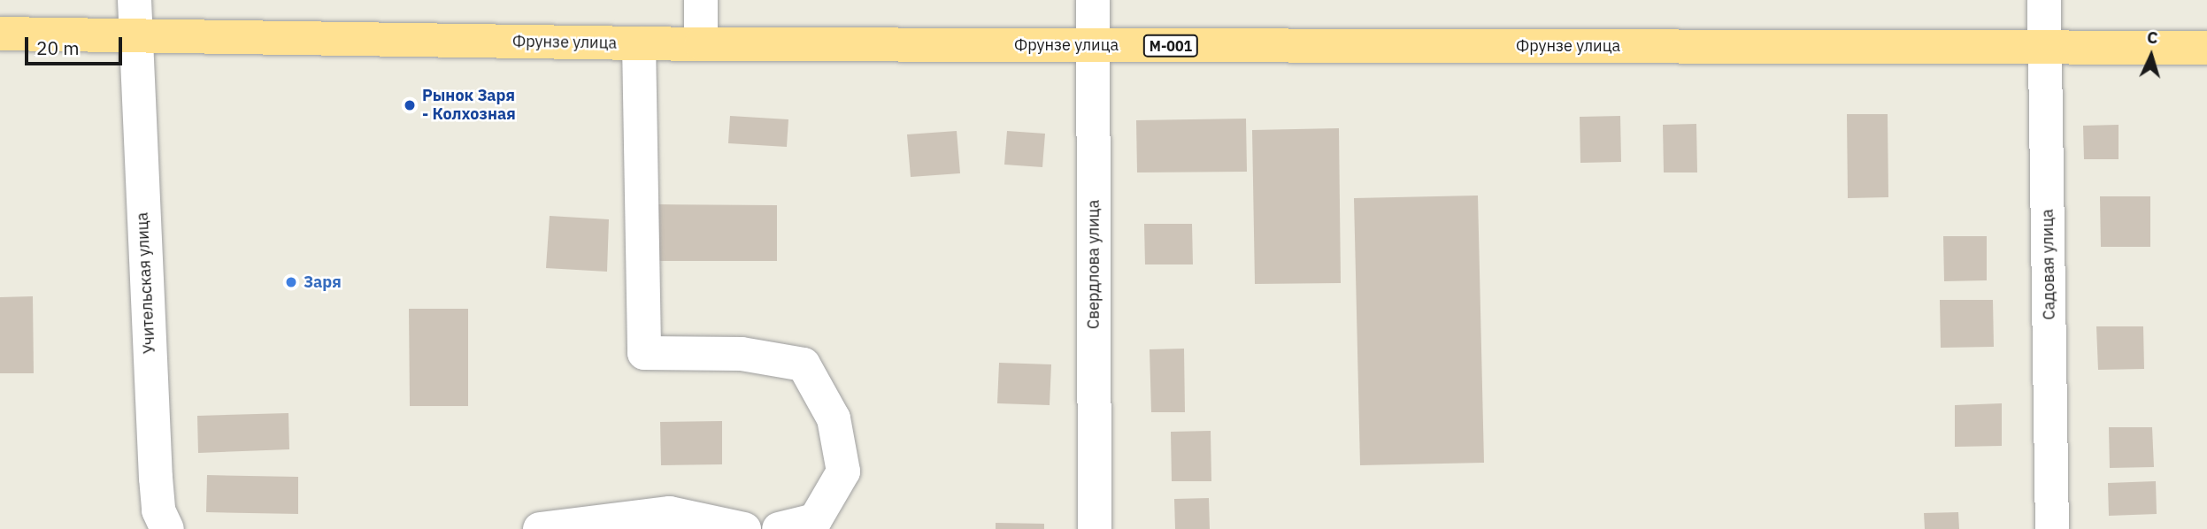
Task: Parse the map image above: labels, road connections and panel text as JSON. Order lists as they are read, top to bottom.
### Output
{
  "streets": {
    "main road": ["Фрунзе улица", "M-001"],
    "street": ["Свердлова улица", "Садовая улица", "Учительская улица"]
  },
  "crossings": [
    ["Фрунзе улица", "Свердлова улица"],
    ["Фрунзе улица", "Садовая улица"],
    ["Фрунзе улица", "Учительская улица"]
  ],
  "places": ["Рынок Заря - Колхозная", "Заря"],
  "scale_bar": "20 m",
  "north": "top"
}
